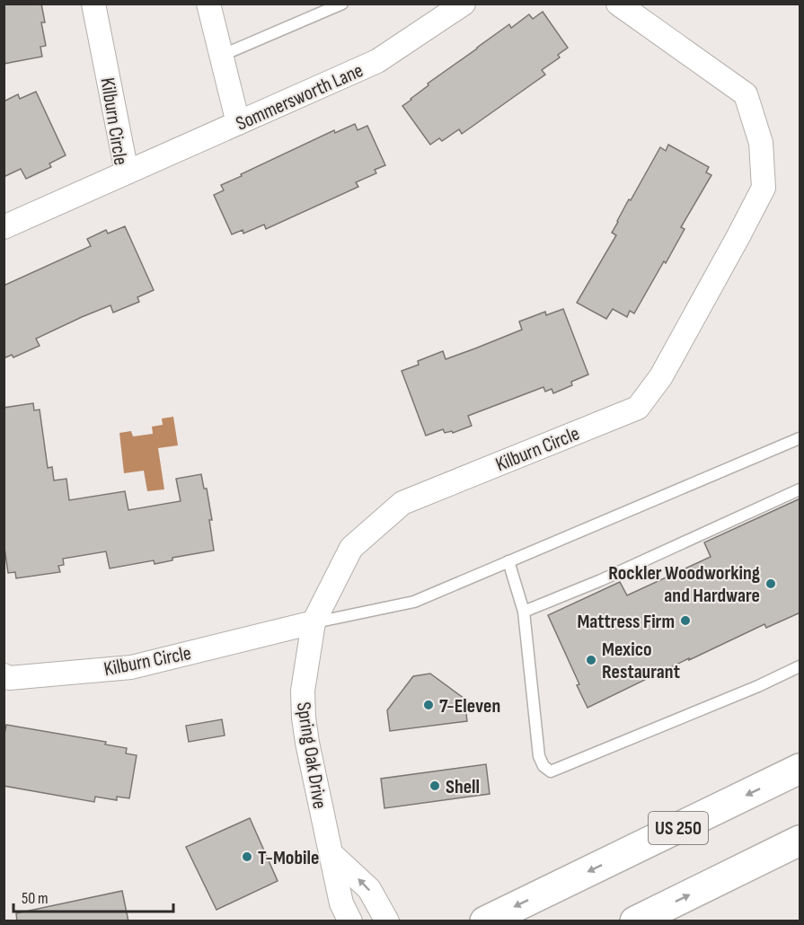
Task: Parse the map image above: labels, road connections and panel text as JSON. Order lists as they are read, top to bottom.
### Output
{
  "streets": {
    "main road": ["US 250"],
    "street": ["Sommersworth Lane", "Kilburn Circle", "Spring Oak Drive"]
  },
  "crossings": [
    ["Sommersworth Lane", "Kilburn Circle"],
    ["Kilburn Circle", "Spring Oak Drive"]
  ],
  "places": [
    "Rockler Woodworking and Hardware",
    "Mattress Firm",
    "Mexico Restaurant",
    "7-Eleven",
    "Shell",
    "T-Mobile"
  ],
  "scale_bar": "50 m"
}
